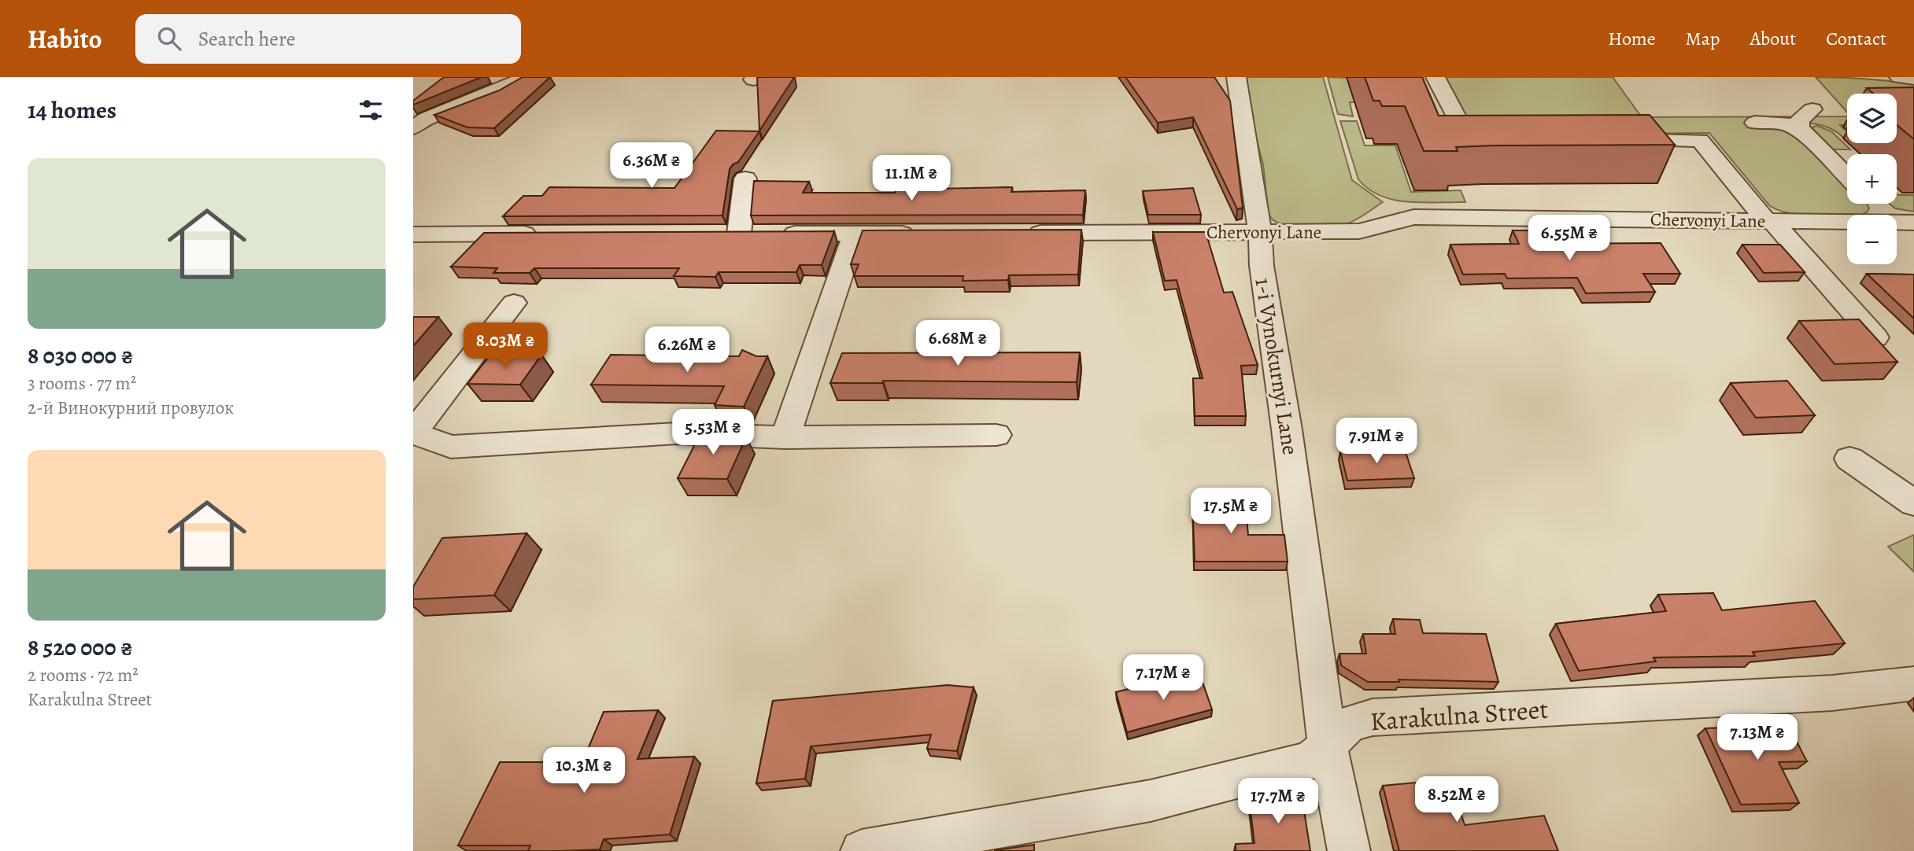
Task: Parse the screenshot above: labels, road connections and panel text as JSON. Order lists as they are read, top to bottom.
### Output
{
  "streets": {
    "street": ["Chervonyi Lane", "1-i Vynokurnyi Lane", "Karakulna Street"]
  },
  "crossings": [
    ["Chervonyi Lane", "1-i Vynokurnyi Lane"],
    ["1-i Vynokurnyi Lane", "Karakulna Street"]
  ],
  "page": {
    "header": "Habito",
    "search": "Search here",
    "nav": [
      "Home",
      "Map",
      "About",
      "Contact"
    ],
    "heading": "14 homes",
    "map_buttons": ["+", "−"],
    "price": [
      "6.36M ₴",
      "11.1M ₴",
      "6.55M ₴",
      "6.68M ₴",
      "8.03M ₴",
      "6.26M ₴",
      "5.53M ₴",
      "7.91M ₴",
      "17.5M ₴",
      "7.17M ₴",
      "7.13M ₴",
      "10.3M ₴",
      "8.52M ₴",
      "17.7M ₴"
    ],
    "list": [
      {
        "name": "8 030 000 ₴",
        "note": "3 rooms · 77 m² · 2-й Винокурний провулок"
      },
      {
        "name": "8 520 000 ₴",
        "note": "2 rooms · 72 m² · Karakulna Street"
      }
    ]
  }
}
